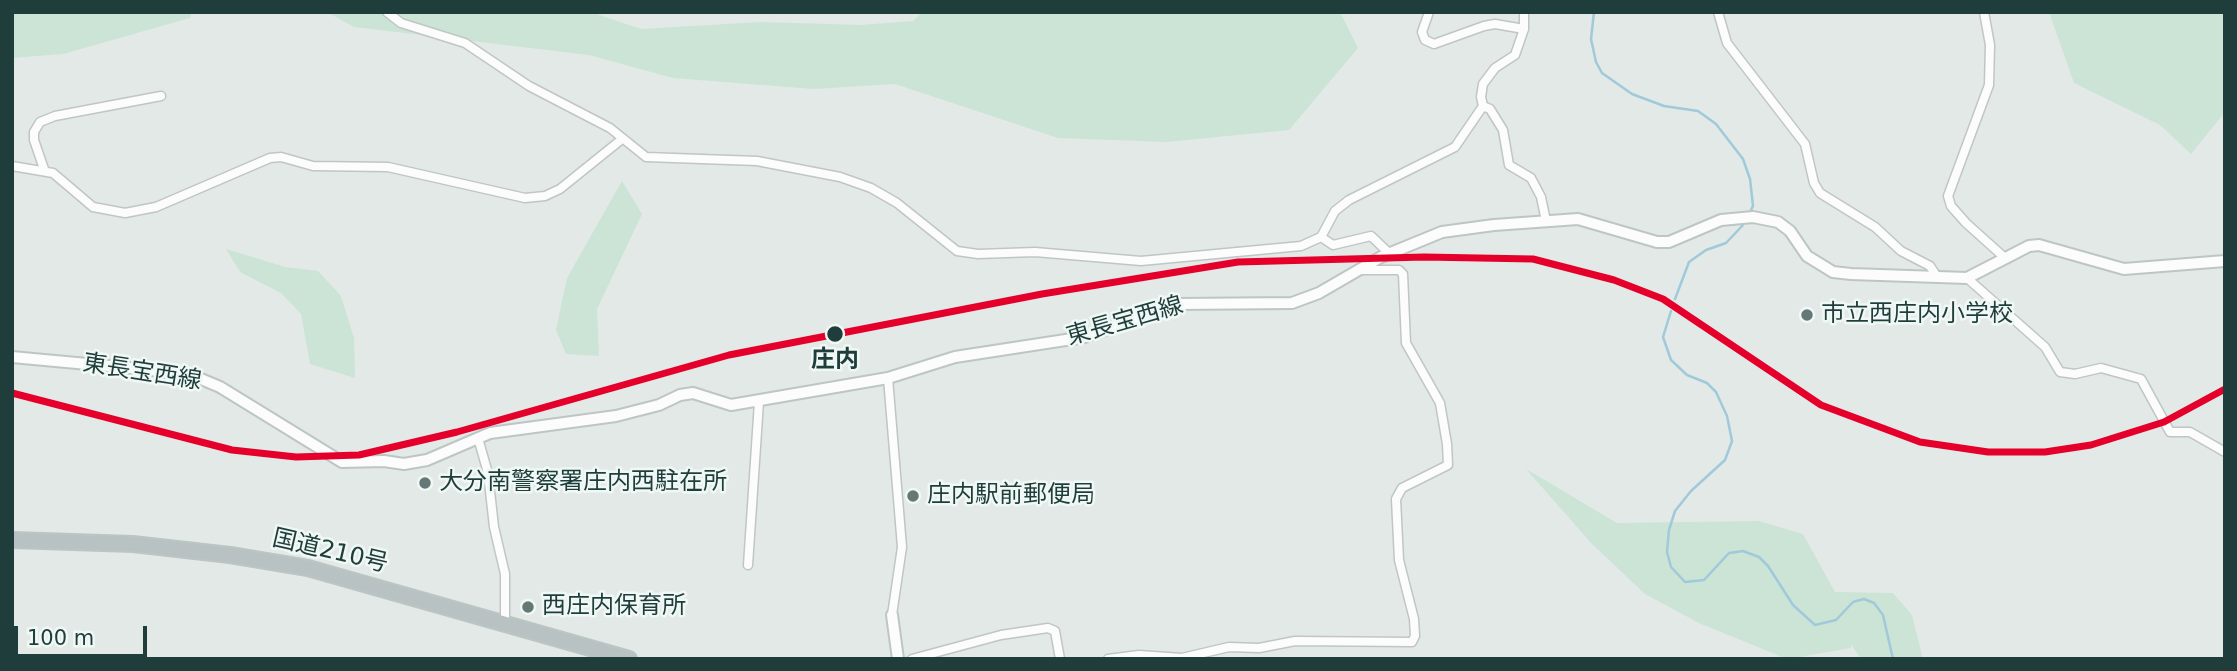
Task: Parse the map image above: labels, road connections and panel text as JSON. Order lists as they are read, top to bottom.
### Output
{
  "streets": {
    "highway": ["国道210号"],
    "main road": ["東長宝西線"]
  },
  "places": [
    "市立西庄内小学校",
    "庄内",
    "大分南警察署庄内西駐在所",
    "庄内駅前郵便局",
    "西庄内保育所"
  ],
  "scale_bar": "100 m"
}
